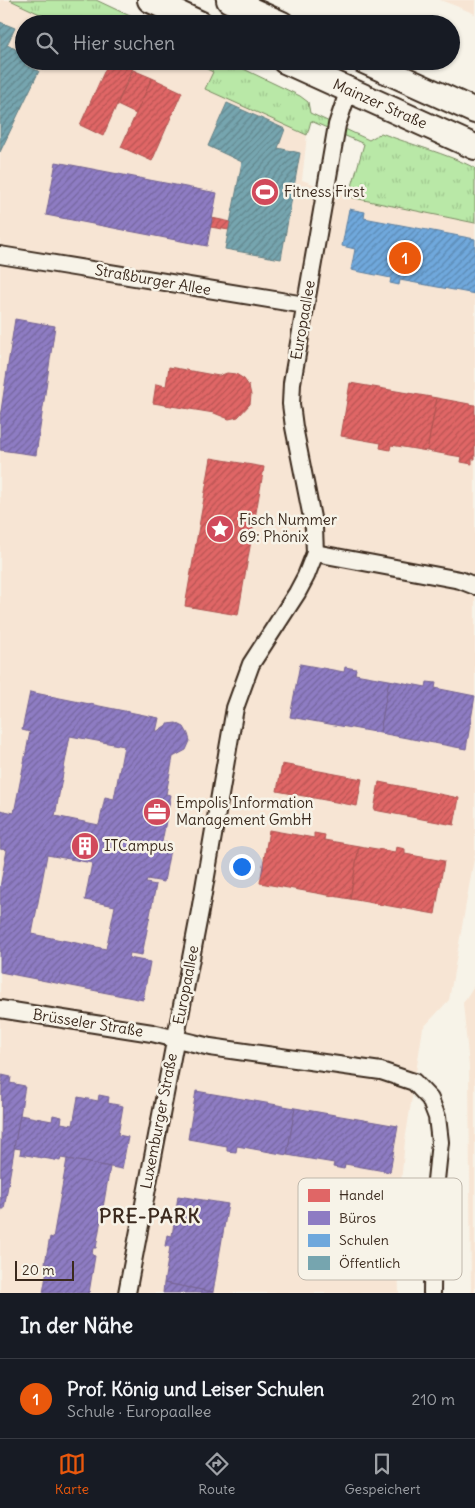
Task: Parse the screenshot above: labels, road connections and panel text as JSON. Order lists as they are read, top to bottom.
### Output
{
  "streets": {
    "main road": ["Mainzer Straße"],
    "street": [
      "Straßburger Allee",
      "Europaallee",
      "Brüsseler Straße",
      "Luxemburger Straße"
    ]
  },
  "crossings": [
    ["Mainzer Straße", "Europaallee"],
    ["Straßburger Allee", "Europaallee"],
    ["Europaallee", "Brüsseler Straße"],
    ["Europaallee", "Luxemburger Straße"],
    ["Brüsseler Straße", "Luxemburger Straße"]
  ],
  "districts": ["PRE-PARK"],
  "places": {
    "sports": ["Fitness First"],
    "place": ["Fisch Nummer 69: Phönix"],
    "office": ["Empolis Information Management GmbH"],
    "building": ["ITCampus"]
  },
  "legend": [
    "Handel",
    "Büros",
    "Schulen",
    "Öffentlich"
  ],
  "scale_bar": "20 m",
  "page": {
    "search": "Hier suchen",
    "pins": "1",
    "scale": "20 m",
    "heading": "In der Nähe",
    "list": [
      {
        "mark": "1",
        "name": "Prof. König und Leiser Schulen",
        "note": "Schule · Europaallee",
        "value": "210 m"
      }
    ],
    "nav": ["Karte", "Route", "Gespeichert"]
  }
}
